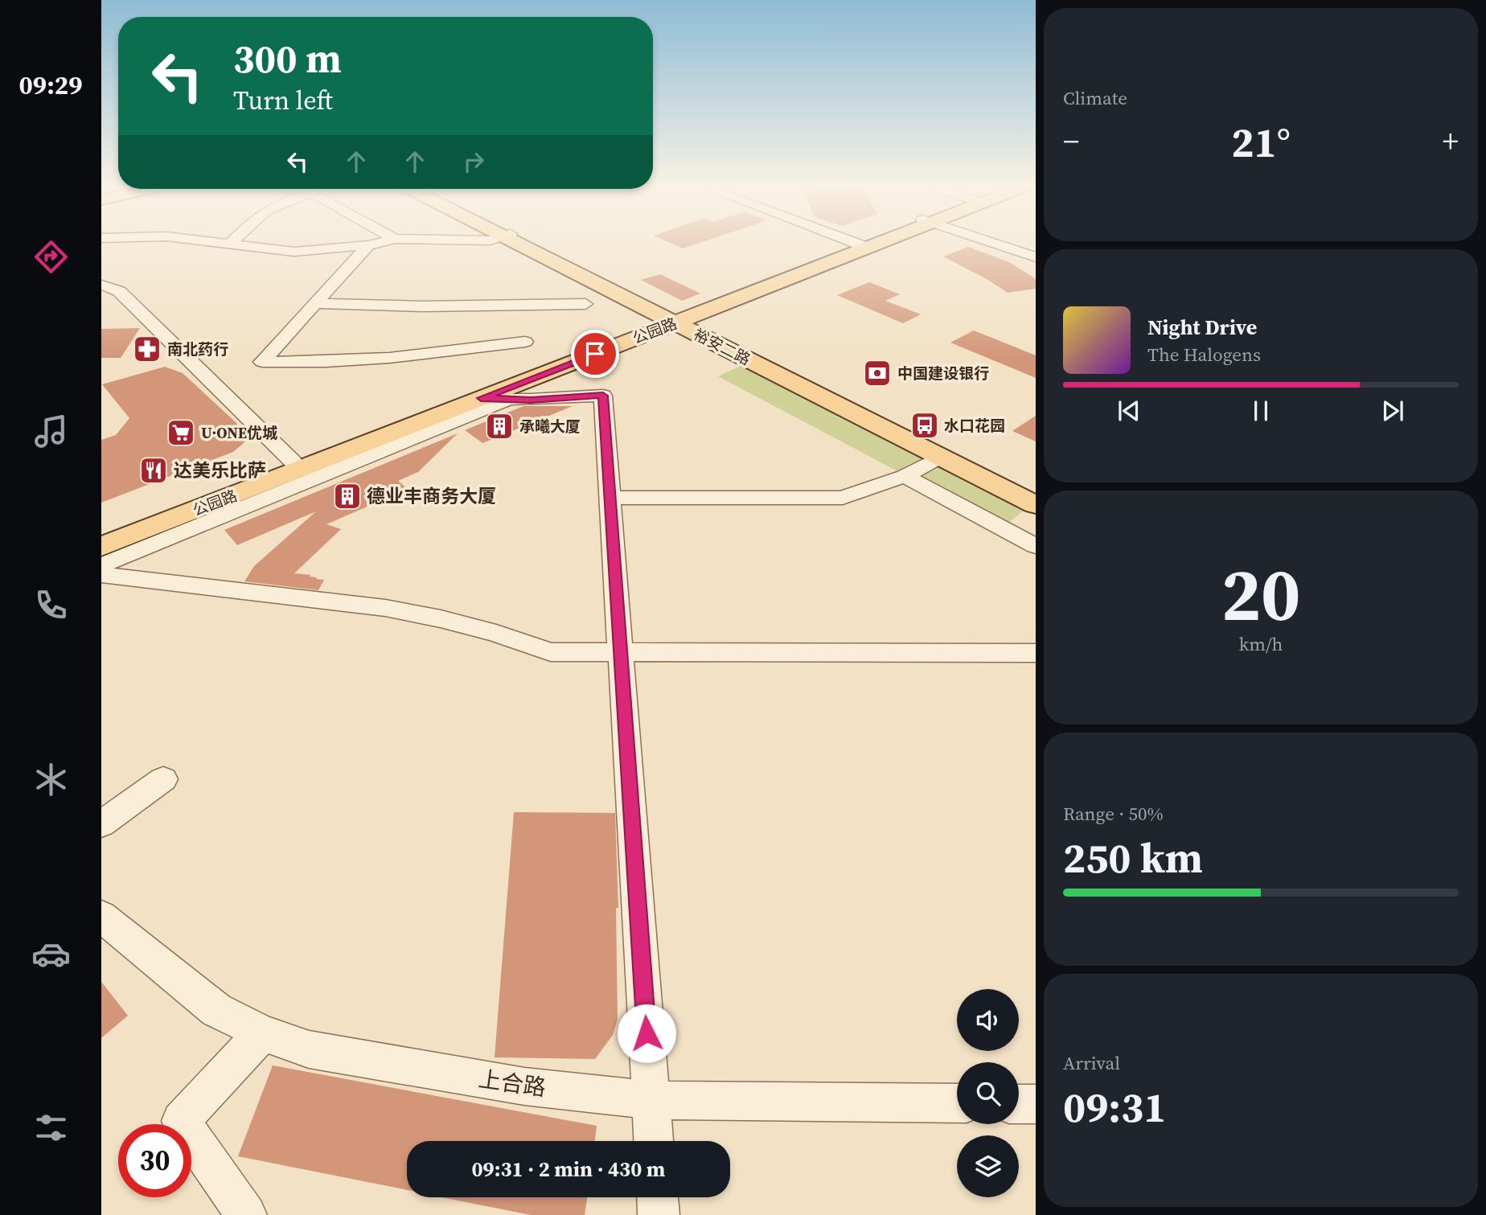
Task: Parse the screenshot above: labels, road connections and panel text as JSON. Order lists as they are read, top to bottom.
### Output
{
  "streets": {
    "main road": ["公园路", "裕安二路"],
    "street": ["上合路"]
  },
  "crossings": [
    ["公园路", "裕安二路"]
  ],
  "places": {
    "pharmacy": ["南北药行"],
    "bank": ["中国建设银行"],
    "bus stop": ["水口花园"],
    "building": ["承曦大厦", "德业丰商务大厦"],
    "supermarket": ["U·ONE优城"],
    "restaurant": ["达美乐比萨"]
  },
  "page": {
    "tabs": "09:29",
    "tile": [
      "Climate",
      ["20", "km/h"],
      ["Range · 50%", "250 km"],
      ["Arrival", "09:31"]
    ],
    "turn": ["300 m", "Turn left"],
    "heat": ["−", "21°", "+"],
    "song": ["Night Drive", "The Halogens"],
    "limit": "30",
    "trip": "09:31 · 2 min · 430 m"
  }
}
